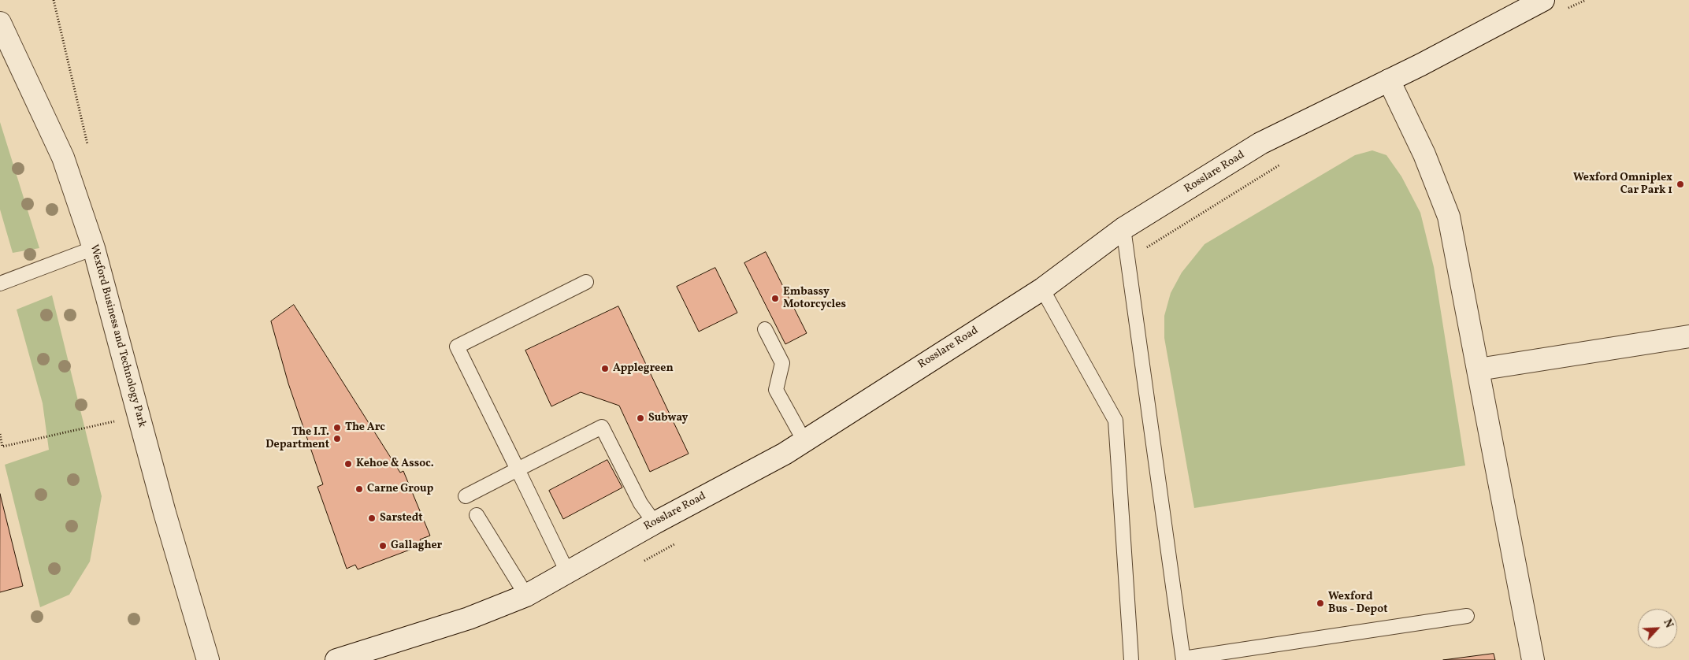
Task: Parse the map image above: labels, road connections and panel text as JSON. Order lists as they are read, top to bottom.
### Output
{
  "streets": {
    "street": ["Rosslare Road", "Wexford Business and Technology Park"]
  },
  "places": [
    "Wexford Omniplex Car Park 1",
    "Embassy Motorcycles",
    "Applegreen",
    "Subway",
    "The Arc",
    "The I.T. Department",
    "Kehoe & Assoc.",
    "Carne Group",
    "Sarstedt",
    "Gallagher",
    "Wexford Bus - Depot"
  ],
  "north": "top right"
}
